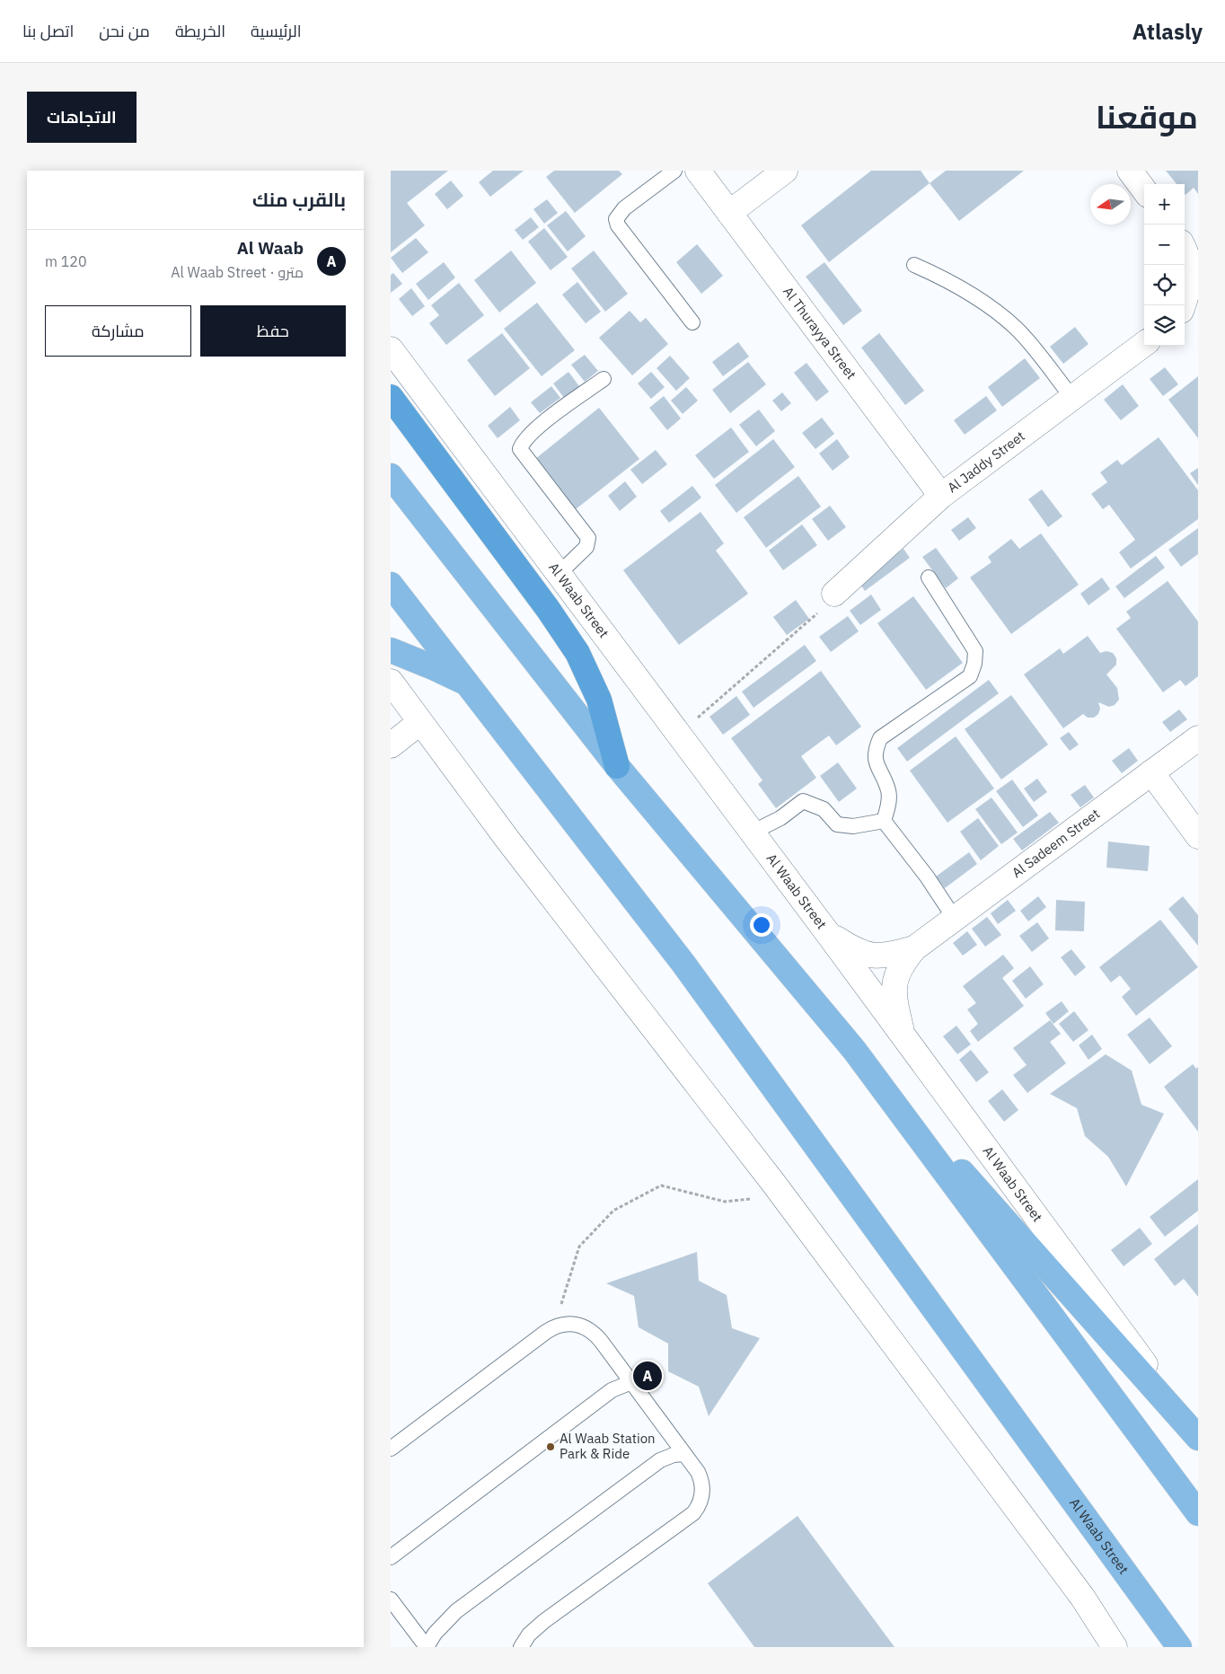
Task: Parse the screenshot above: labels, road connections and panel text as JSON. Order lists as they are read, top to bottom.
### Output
{
  "streets": {
    "main road": ["Al Waab Street"],
    "street": ["Al Thurayya Street", "Al Jaddy Street", "Al Sadeem Street"]
  },
  "crossings": [
    ["Al Thurayya Street", "Al Jaddy Street"],
    ["Al Waab Street", "Al Sadeem Street"]
  ],
  "places": ["Al Waab Station Park & Ride"],
  "north": "left",
  "page": {
    "header": "Atlasly",
    "nav": [
      "الرئيسية",
      "الخريطة",
      "من نحن",
      "اتصل بنا"
    ],
    "title": "موقعنا",
    "buttons": [
      "الاتجاهات",
      ["حفظ", "مشاركة"]
    ],
    "heading": "بالقرب منك",
    "map_buttons": ["+", "−"],
    "list": [
      {
        "mark": "A",
        "name": "Al Waab",
        "note": "مترو · Al Waab Street",
        "value": "120 m"
      }
    ],
    "pins": "A"
  }
}
